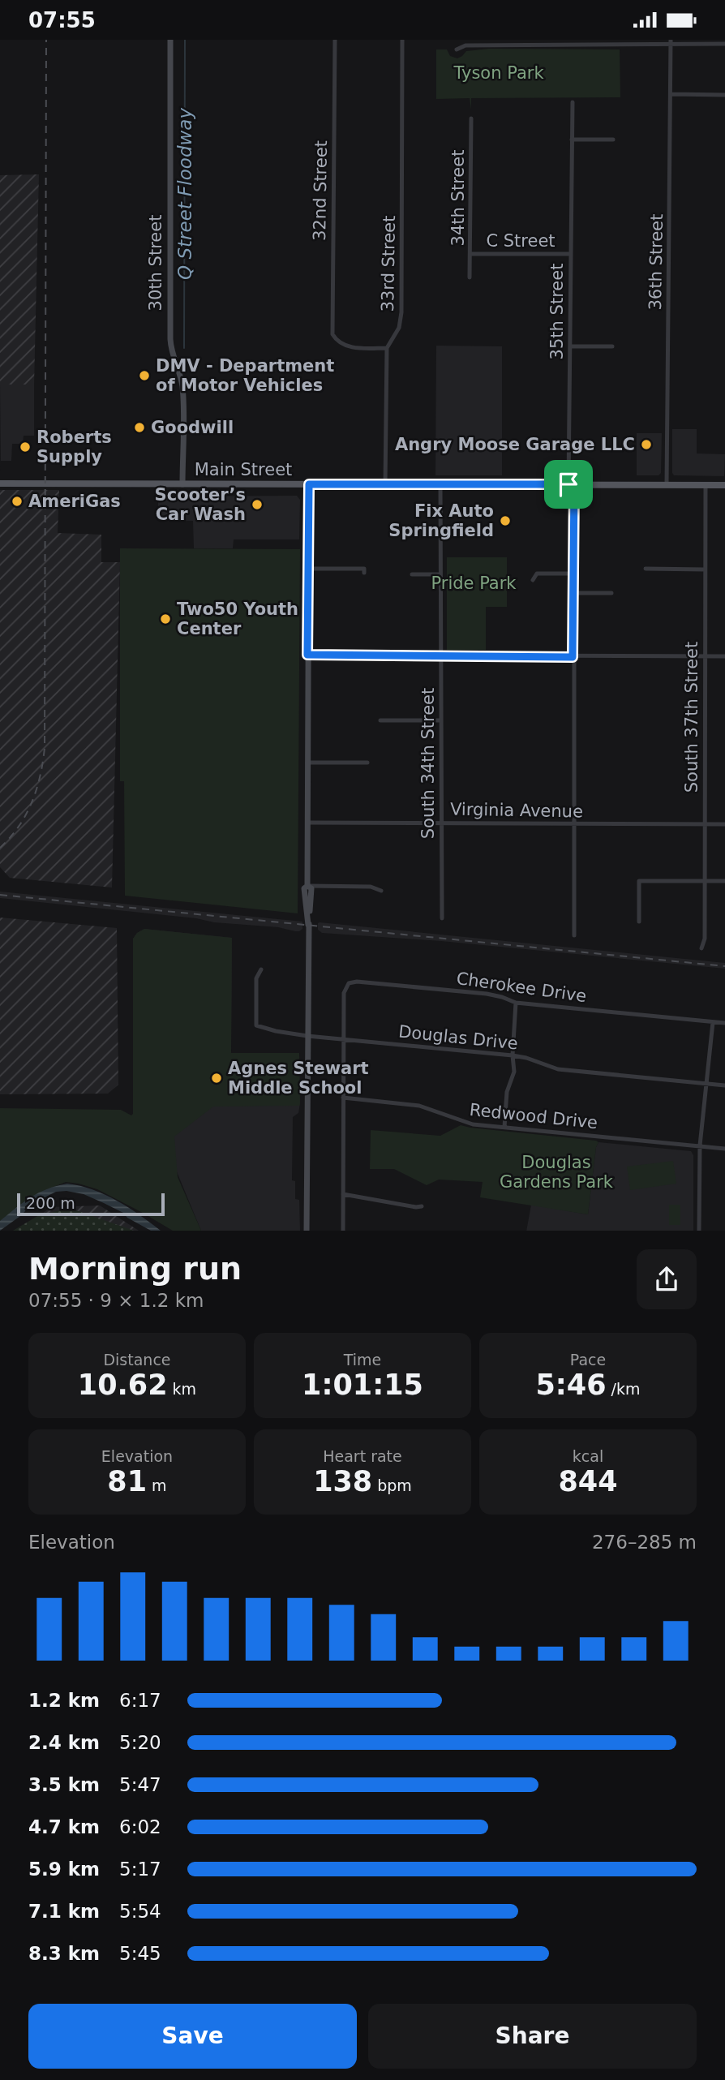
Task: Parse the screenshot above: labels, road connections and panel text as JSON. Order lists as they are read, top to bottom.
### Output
{
  "streets": {
    "main road": ["Main Street"],
    "street": [
      "32nd Street",
      "34th Street",
      "C Street",
      "36th Street",
      "30th Street",
      "33rd Street",
      "35th Street",
      "South 37th Street",
      "South 34th Street",
      "Virginia Avenue",
      "Cherokee Drive",
      "Douglas Drive",
      "Redwood Drive"
    ]
  },
  "crossings": [
    ["32nd Street", "33rd Street"],
    ["34th Street", "C Street"],
    ["C Street", "35th Street"],
    ["36th Street", "Main Street"],
    ["30th Street", "Main Street"],
    ["33rd Street", "Main Street"],
    ["35th Street", "Main Street"],
    ["35th Street", "Virginia Avenue"],
    ["Main Street", "South 37th Street"],
    ["Main Street", "South 34th Street"],
    ["South 37th Street", "Virginia Avenue"],
    ["South 34th Street", "Virginia Avenue"],
    ["Cherokee Drive", "Douglas Drive"]
  ],
  "water": ["Q Street Floodway"],
  "parks": ["Tyson Park", "Pride Park", "Douglas Gardens Park"],
  "places": [
    "DMV - Department of Motor Vehicles",
    "Goodwill",
    "Angry Moose Garage LLC",
    "Roberts Supply",
    "AmeriGas",
    "Scooter’s Car Wash",
    "Fix Auto Springfield",
    "Two50 Youth Center",
    "Agnes Stewart Middle School"
  ],
  "scale_bar": "200 m",
  "page": {
    "status": "07:55",
    "scale": "200 m",
    "heading": ["Morning run", "07:55 · 9 × 1.2 km"],
    "stats": [
      ["Distance", "10.62 km"],
      ["Time", "1:01:15"],
      ["Pace", "5:46 /km"],
      ["Elevation", "81 m"],
      ["Heart rate", "138 bpm"],
      ["kcal", "844"]
    ],
    "chart": ["Elevation", "276–285 m"],
    "list": [
      {
        "name": "1.2 km",
        "note": "6:17"
      },
      {
        "name": "2.4 km",
        "note": "5:20"
      },
      {
        "name": "3.5 km",
        "note": "5:47"
      },
      {
        "name": "4.7 km",
        "note": "6:02"
      },
      {
        "name": "5.9 km",
        "note": "5:17"
      },
      {
        "name": "7.1 km",
        "note": "5:54"
      },
      {
        "name": "8.3 km",
        "note": "5:45"
      }
    ],
    "buttons": ["Save", "Share"]
  }
}
